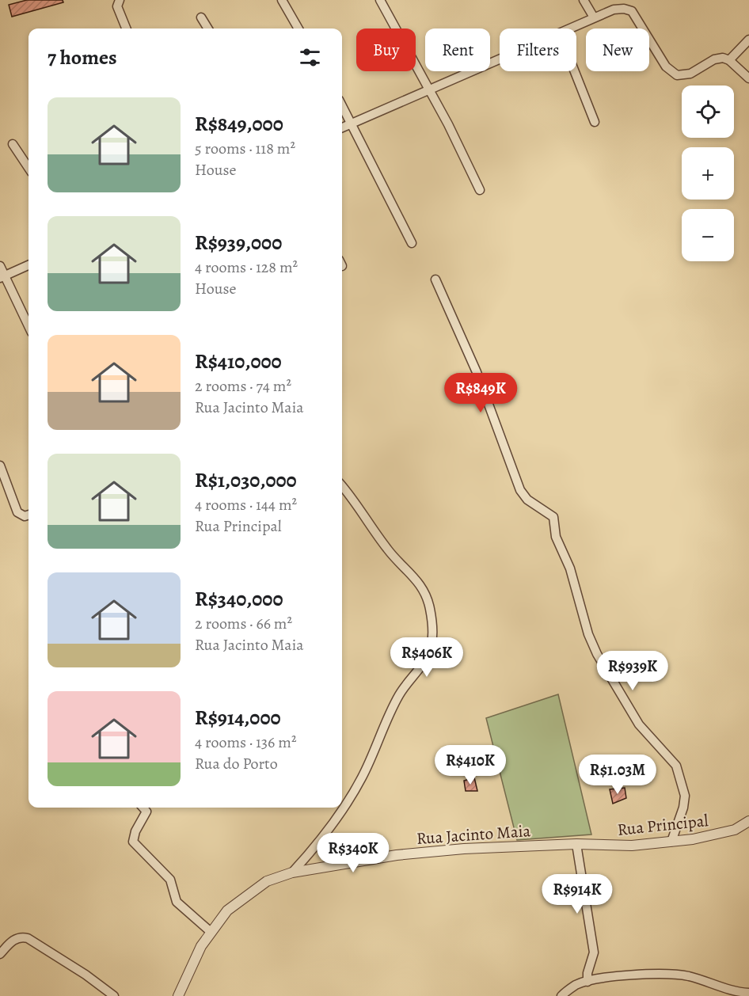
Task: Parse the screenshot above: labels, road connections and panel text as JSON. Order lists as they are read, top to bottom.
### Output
{
  "streets": {
    "street": ["Rua Principal", "Rua Jacinto Maia"]
  },
  "crossings": [
    ["Rua Principal", "Rua Jacinto Maia"]
  ],
  "page": {
    "chip": [
      "Buy",
      "Rent",
      "Filters",
      "New"
    ],
    "heading": "7 homes",
    "map_buttons": ["+", "−"],
    "list": [
      {
        "name": "R$849,000",
        "note": "5 rooms · 118 m² · House"
      },
      {
        "name": "R$939,000",
        "note": "4 rooms · 128 m² · House"
      },
      {
        "name": "R$410,000",
        "note": "2 rooms · 74 m² · Rua Jacinto Maia"
      },
      {
        "name": "R$1,030,000",
        "note": "4 rooms · 144 m² · Rua Principal"
      },
      {
        "name": "R$340,000",
        "note": "2 rooms · 66 m² · Rua Jacinto Maia"
      },
      {
        "name": "R$914,000",
        "note": "4 rooms · 136 m² · Rua do Porto"
      }
    ],
    "price": [
      "R$849K",
      "R$406K",
      "R$939K",
      "R$410K",
      "R$1.03M",
      "R$340K",
      "R$914K"
    ]
  }
}
